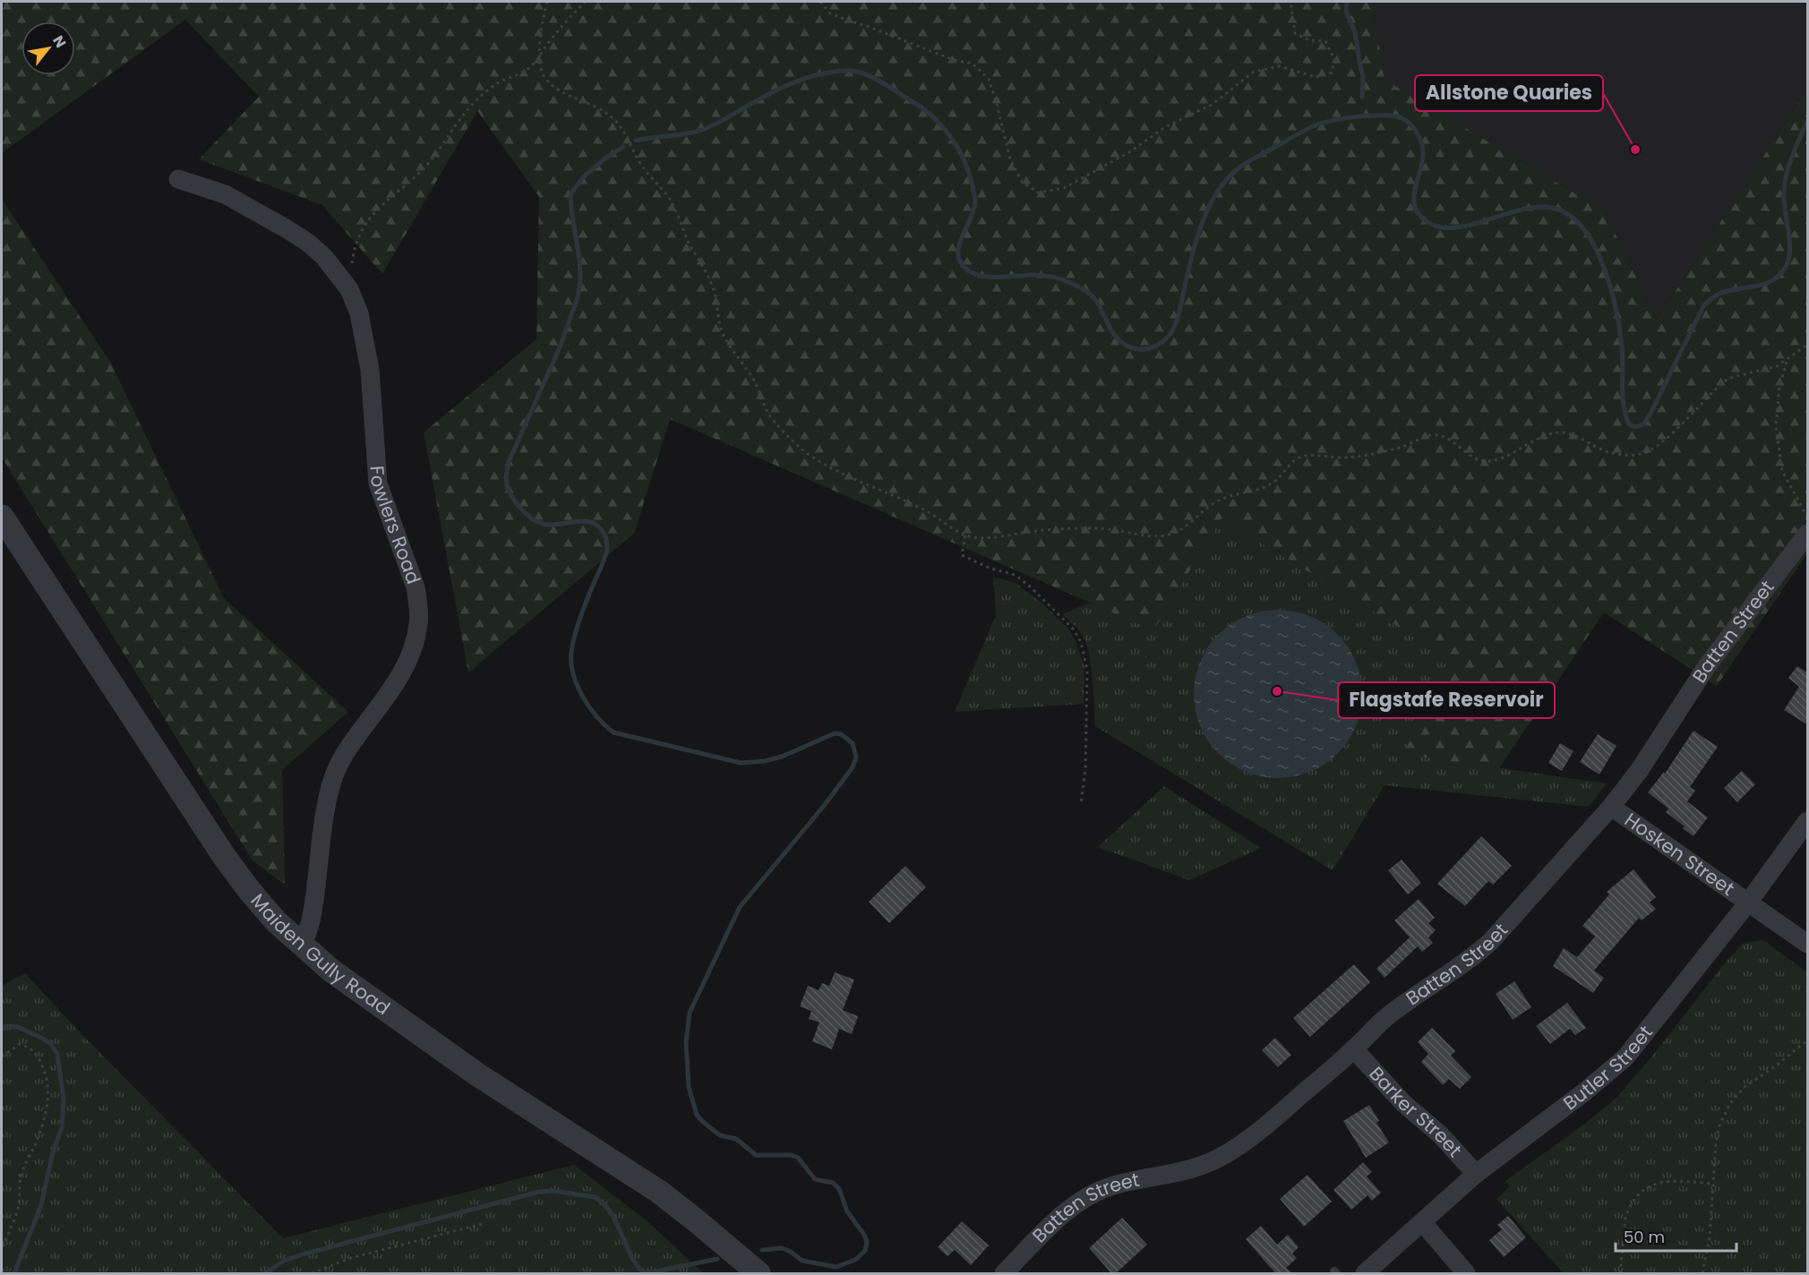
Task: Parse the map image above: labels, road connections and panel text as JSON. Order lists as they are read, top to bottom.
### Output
{
  "streets": {
    "street": [
      "Fowlers Road",
      "Batten Street",
      "Hosken Street",
      "Maiden Gully Road",
      "Butler Street",
      "Barker Street"
    ]
  },
  "crossings": [
    ["Fowlers Road", "Maiden Gully Road"],
    ["Batten Street", "Hosken Street"],
    ["Batten Street", "Barker Street"],
    ["Hosken Street", "Butler Street"],
    ["Butler Street", "Barker Street"]
  ],
  "places": ["Allstone Quaries", "Flagstafe Reservoir"],
  "scale_bar": "50 m",
  "north": "top right"
}
